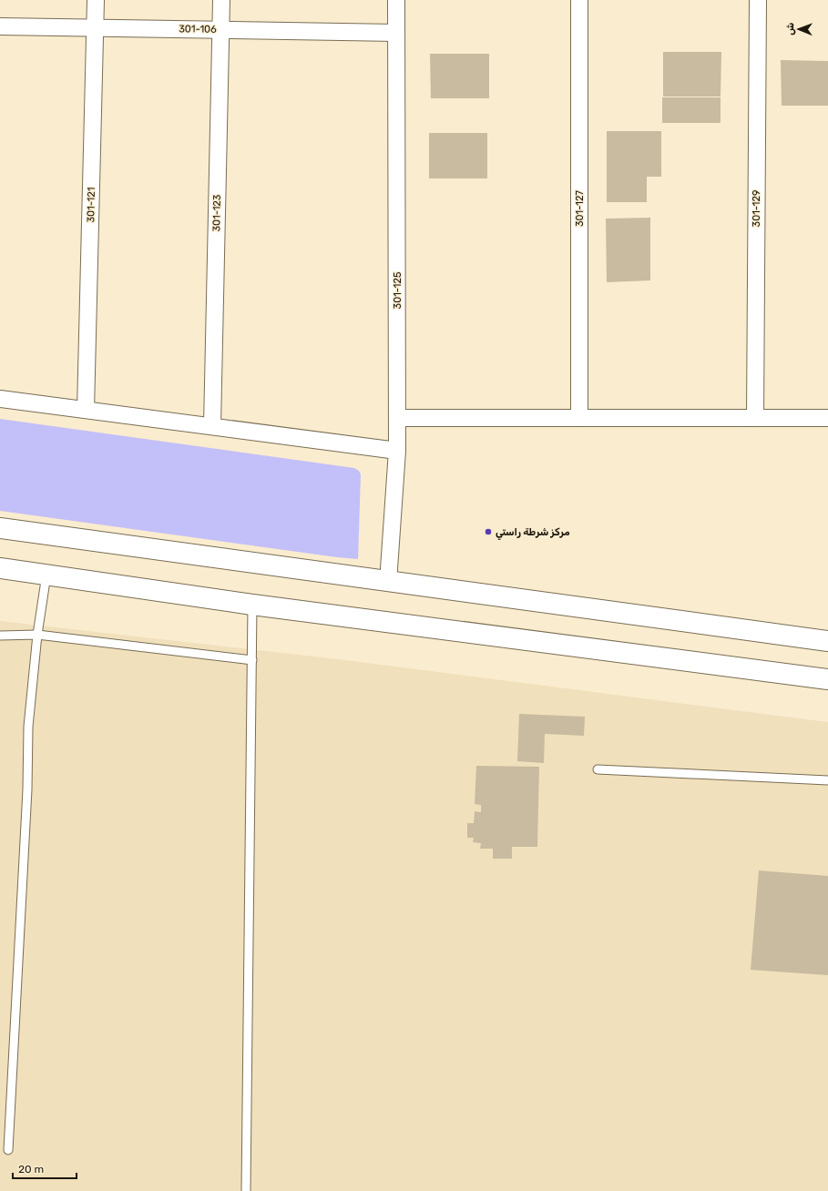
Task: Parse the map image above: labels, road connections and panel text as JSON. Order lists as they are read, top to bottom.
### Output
{
  "streets": {
    "street": [
      "301-106",
      "301-121",
      "301-127",
      "301-129",
      "301-123",
      "301-125"
    ]
  },
  "crossings": [
    ["301-106", "301-121"],
    ["301-106", "301-123"],
    ["301-106", "301-125"]
  ],
  "places": ["مركز شرطة راستي"],
  "scale_bar": "20 m",
  "north": "left"
}
